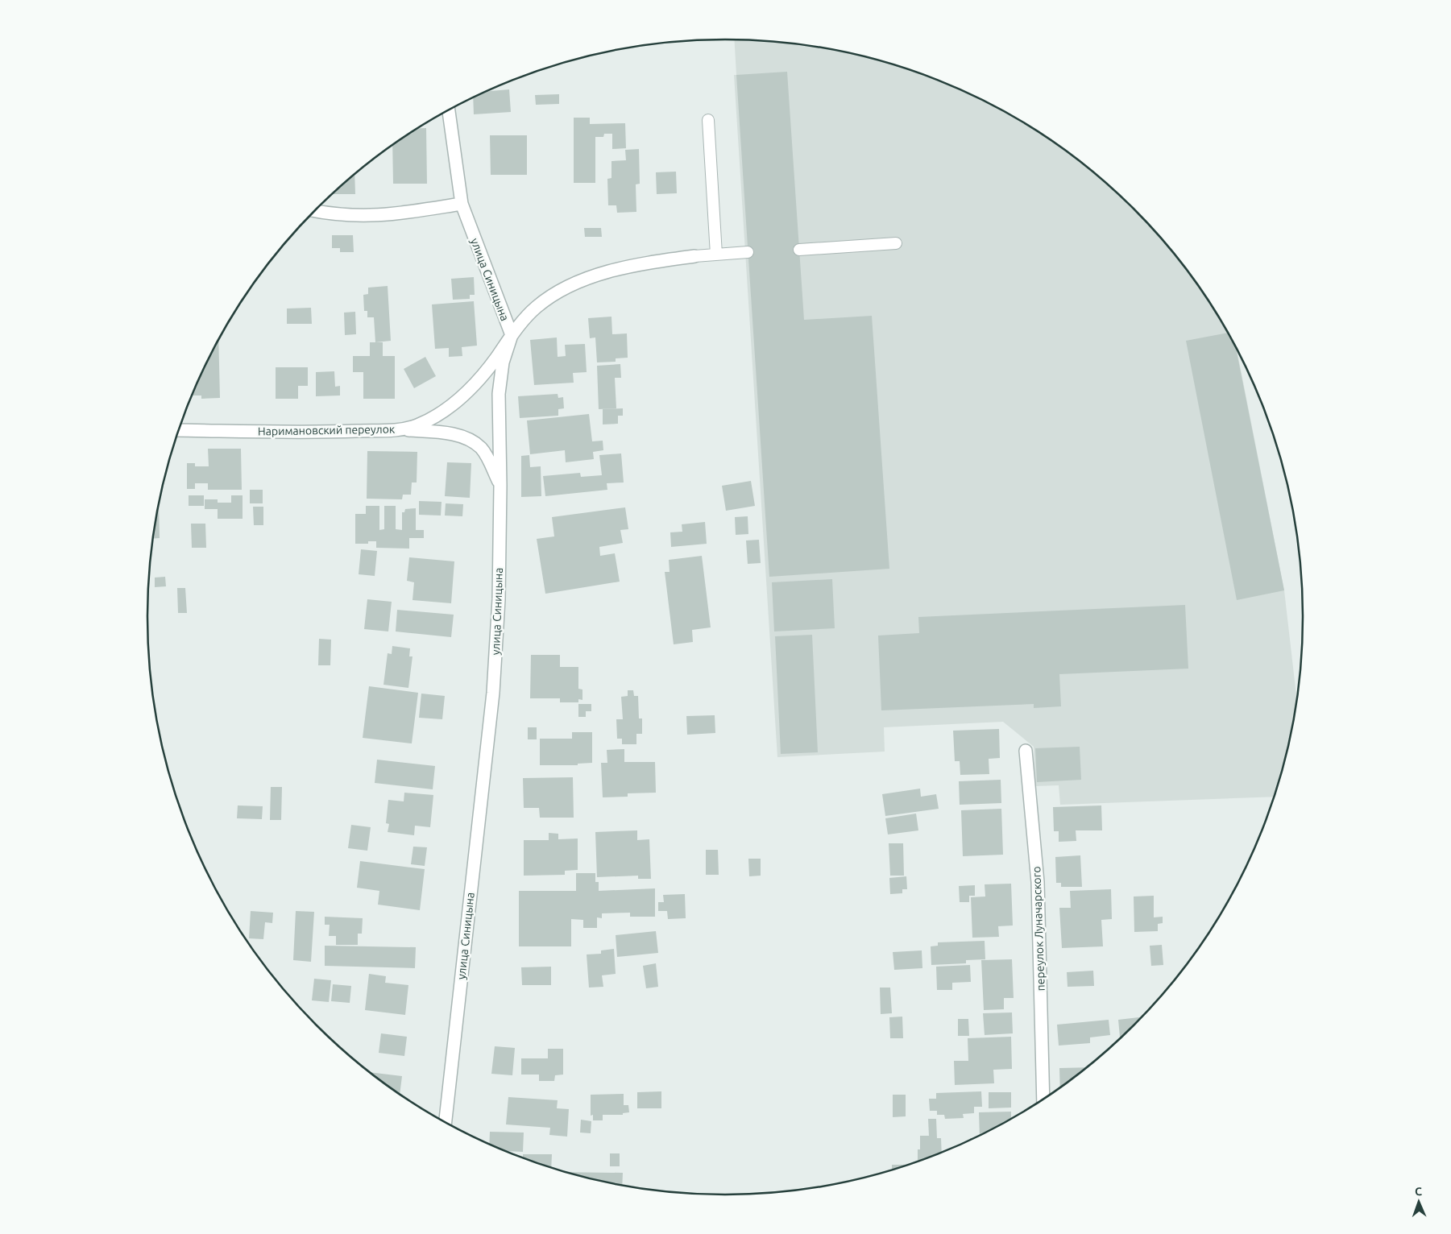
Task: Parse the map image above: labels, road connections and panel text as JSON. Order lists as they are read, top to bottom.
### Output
{
  "streets": {
    "street": ["улица Синицына", "Наримановский переулок", "переулок Луначарского"]
  },
  "crossings": [
    ["улица Синицына", "Наримановский переулок"]
  ],
  "north": "top"
}
